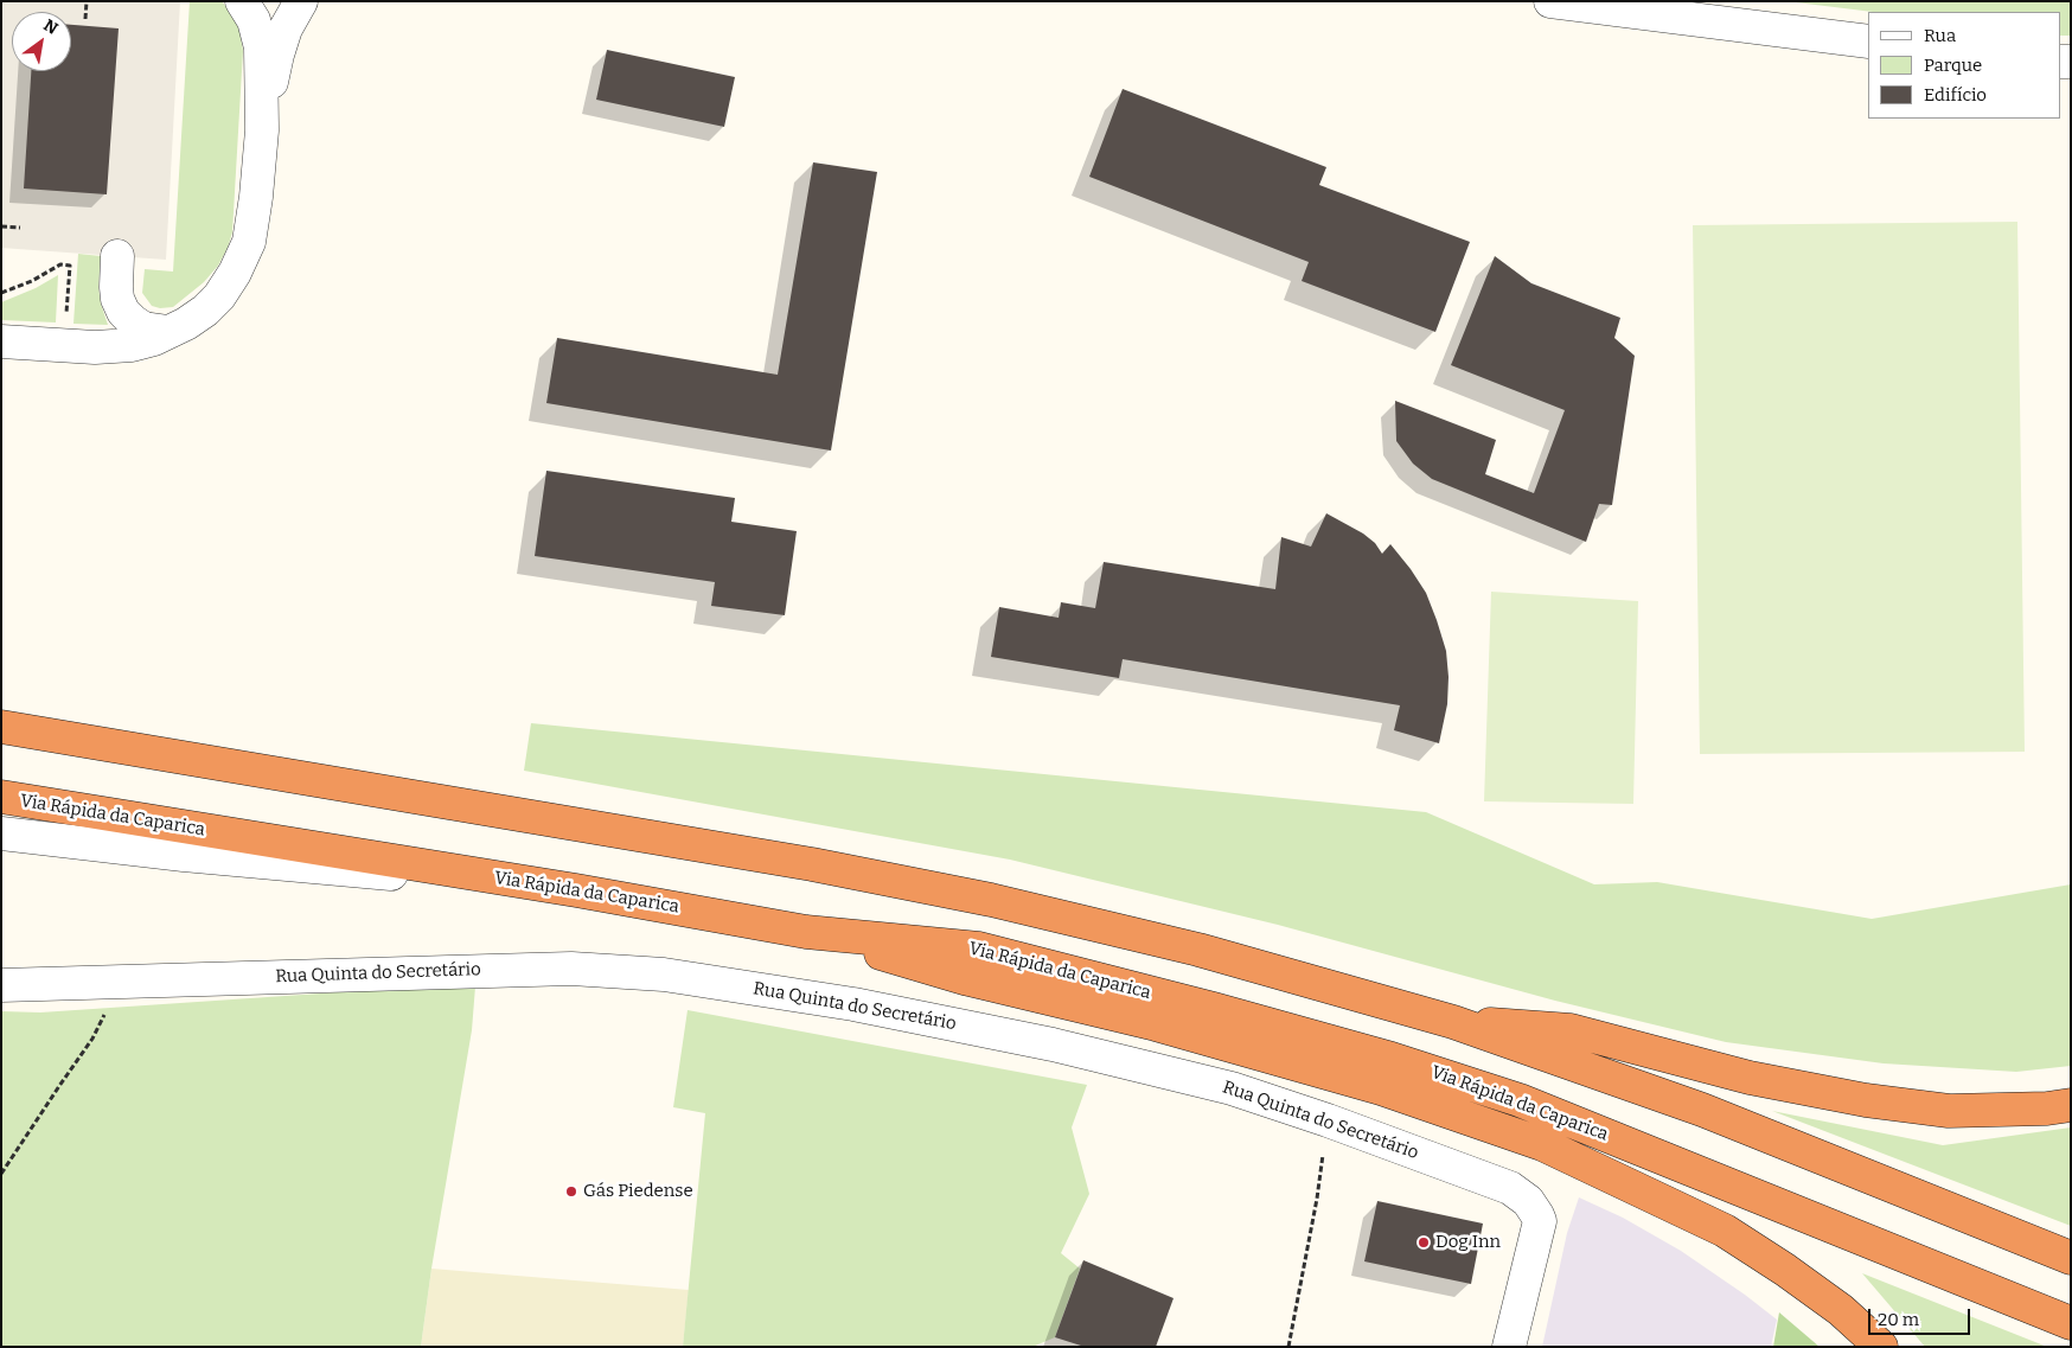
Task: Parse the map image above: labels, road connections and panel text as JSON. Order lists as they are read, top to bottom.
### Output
{
  "streets": {
    "highway": ["Via Rápida da Caparica"],
    "street": ["Rua Quinta do Secretário"]
  },
  "places": ["Gás Piedense", "Dog Inn"],
  "legend": ["Rua", "Parque", "Edifício"],
  "scale_bar": "20 m",
  "north": "top right"
}
